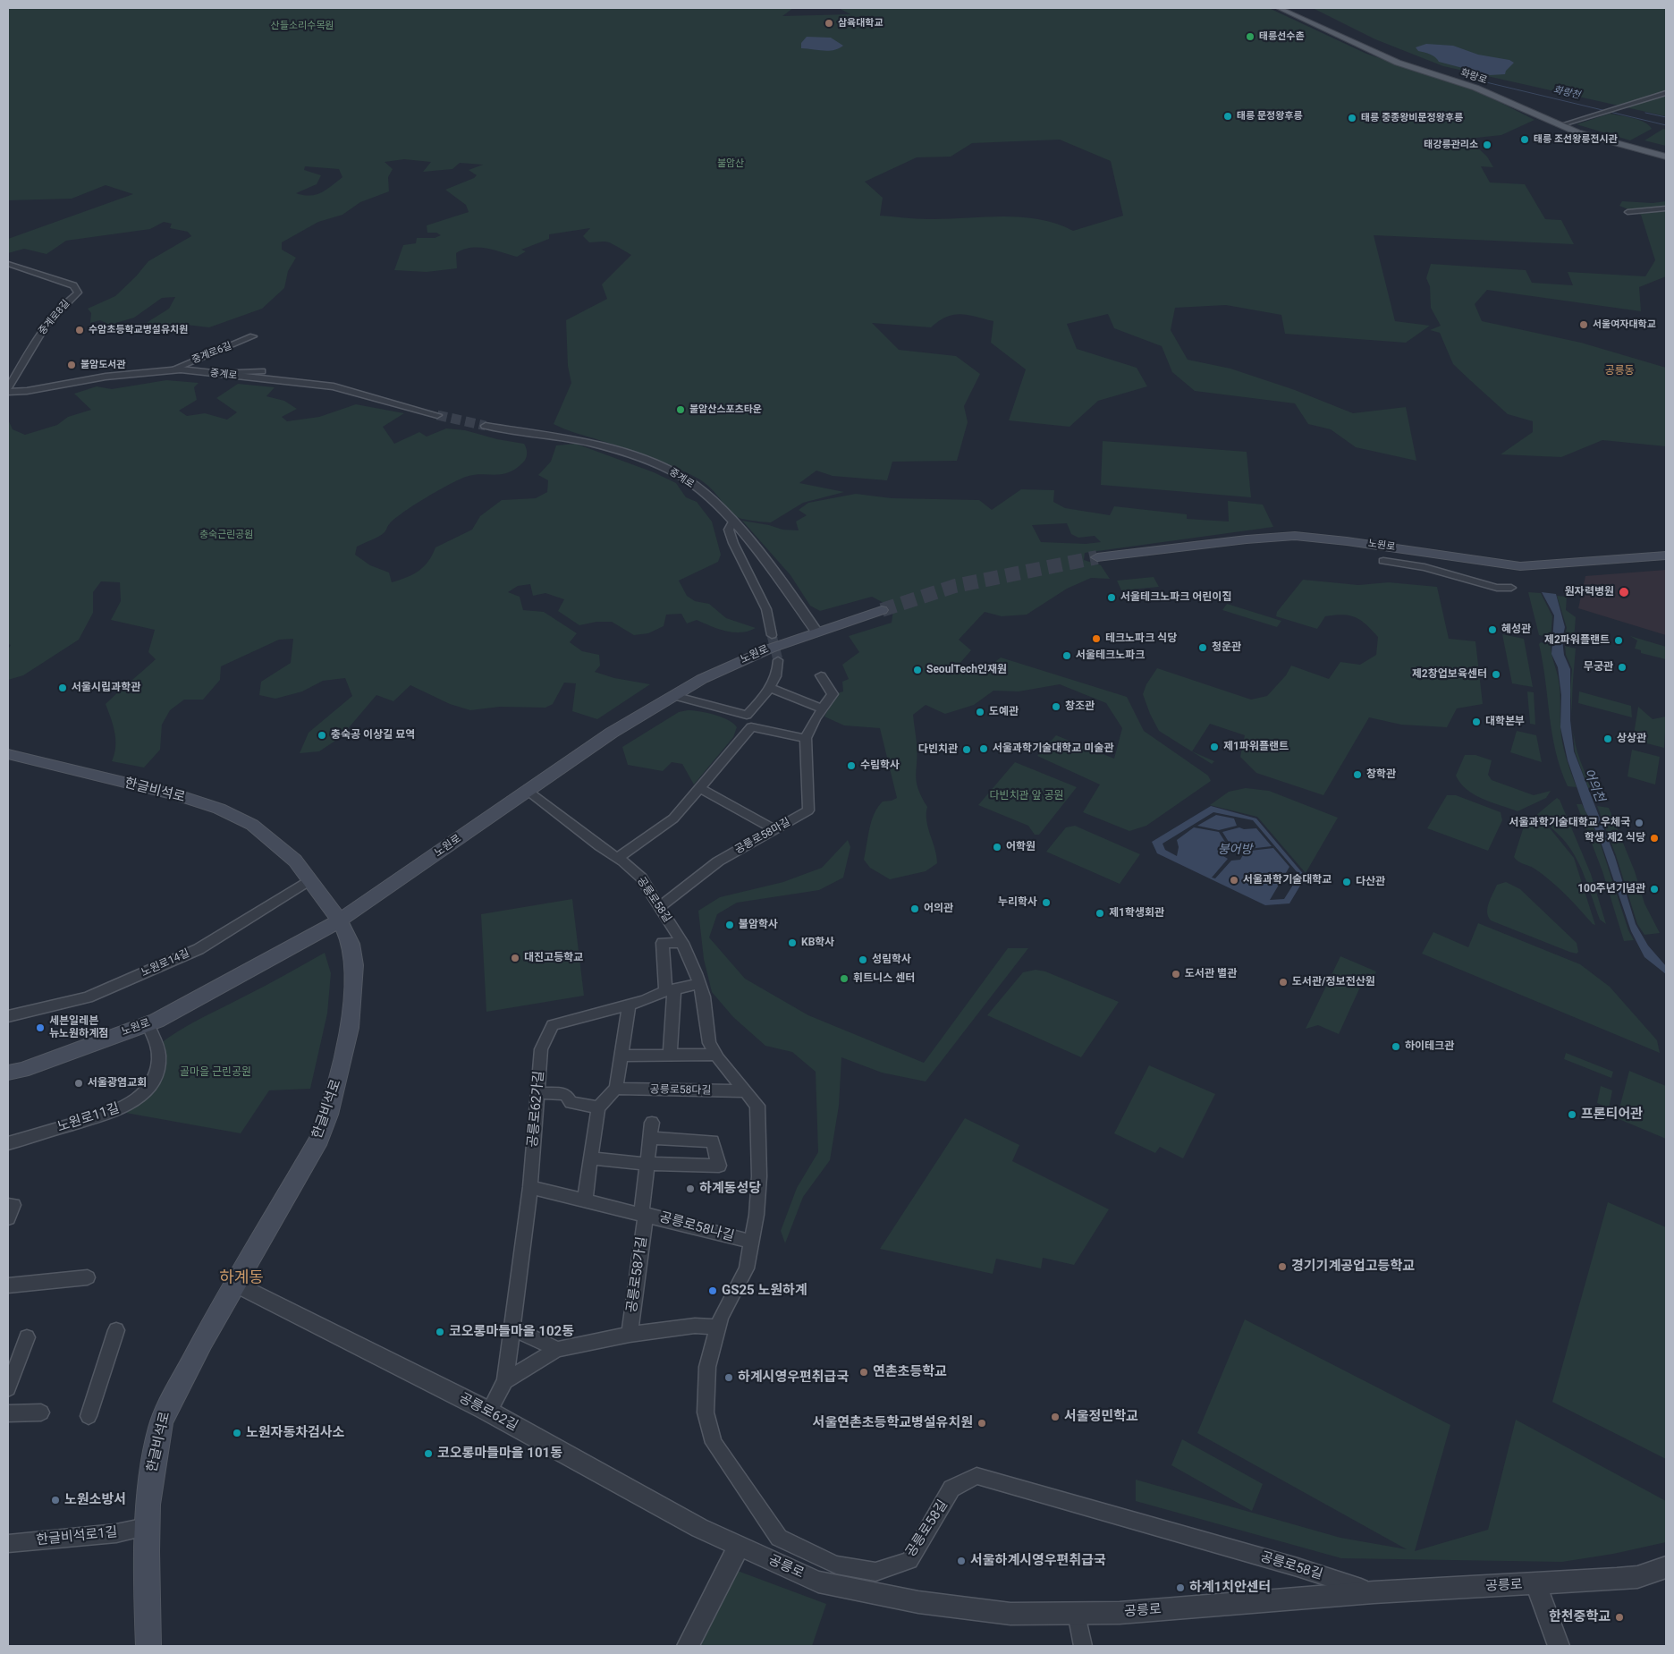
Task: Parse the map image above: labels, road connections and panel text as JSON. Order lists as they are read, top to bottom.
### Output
{
  "streets": {
    "main road": ["화랑로", "노원로", "한글비석로"],
    "street": [
      "중계로8길",
      "중계로6길",
      "중계로",
      "공릉로58마길",
      "공릉로58길",
      "노원로14길",
      "공릉로58다길",
      "공릉로62가길",
      "노원로11길",
      "공릉로58나길",
      "공릉로58가길",
      "공릉로62길",
      "한글비석로1길",
      "공릉로"
    ]
  },
  "crossings": [
    ["중계로6길", "중계로"],
    ["중계로", "노원로"],
    ["노원로", "한글비석로"],
    ["노원로", "공릉로58길"],
    ["노원로", "노원로11길"],
    ["한글비석로", "노원로14길"],
    ["한글비석로", "공릉로62길"],
    ["한글비석로", "한글비석로1길"],
    ["공릉로58마길", "공릉로58길"],
    ["공릉로58길", "공릉로58다길"],
    ["공릉로58길", "공릉로62가길"],
    ["공릉로58길", "공릉로58나길"],
    ["공릉로58길", "공릉로"],
    ["공릉로62가길", "공릉로58나길"],
    ["공릉로62가길", "공릉로62길"],
    ["공릉로58나길", "공릉로58가길"],
    ["공릉로62길", "공릉로"]
  ],
  "districts": ["공릉동", "하계동"],
  "water": ["화랑천", "어의천", "붕어방"],
  "parks": [
    "산들소리수목원",
    "불암산",
    "충숙근린공원",
    "다빈치관 앞 공원",
    "골마을 근린공원"
  ],
  "places": [
    "삼육대학교",
    "태릉선수촌",
    "태릉 문정왕후릉",
    "태릉 중종왕비문정왕후릉",
    "태릉 조선왕릉전시관",
    "태강릉관리소",
    "서울여자대학교",
    "수암초등학교병설유치원",
    "불암도서관",
    "불암산스포츠타운",
    "원자력병원",
    "서울테크노파크 어린이집",
    "혜성관",
    "테크노파크 식당",
    "제2파워플랜트",
    "청운관",
    "서울테크노파크",
    "무궁관",
    "SeoulTech인재원",
    "제2창업보육센터",
    "서울시립과학관",
    "창조관",
    "도예관",
    "대학본부",
    "충숙공 이상길 묘역",
    "상상관",
    "제1파워플랜트",
    "서울과학기술대학교 미술관",
    "다빈치관",
    "수림학사",
    "창학관",
    "서울과학기술대학교 우체국",
    "학생 제2 식당",
    "어학원",
    "서울과학기술대학교",
    "다산관",
    "100주년기념관",
    "누리학사",
    "어의관",
    "제1학생회관",
    "불암학사",
    "KB학사",
    "대진고등학교",
    "성림학사",
    "도서관 별관",
    "휘트니스 센터",
    "도서관/정보전산원",
    "세븐일레븐 뉴노원하계점",
    "하이테크관",
    "서울광염교회",
    "프론티어관",
    "하계동성당",
    "경기기계공업고등학교",
    "GS25 노원하계",
    "코오롱마들마을 102동",
    "연촌초등학교",
    "하계시영우편취급국",
    "서울정민학교",
    "서울연촌초등학교병설유치원",
    "노원자동차검사소",
    "코오롱마들마을 101동",
    "노원소방서",
    "서울하계시영우편취급국",
    "하계1치안센터",
    "한천중학교"
  ]
}
